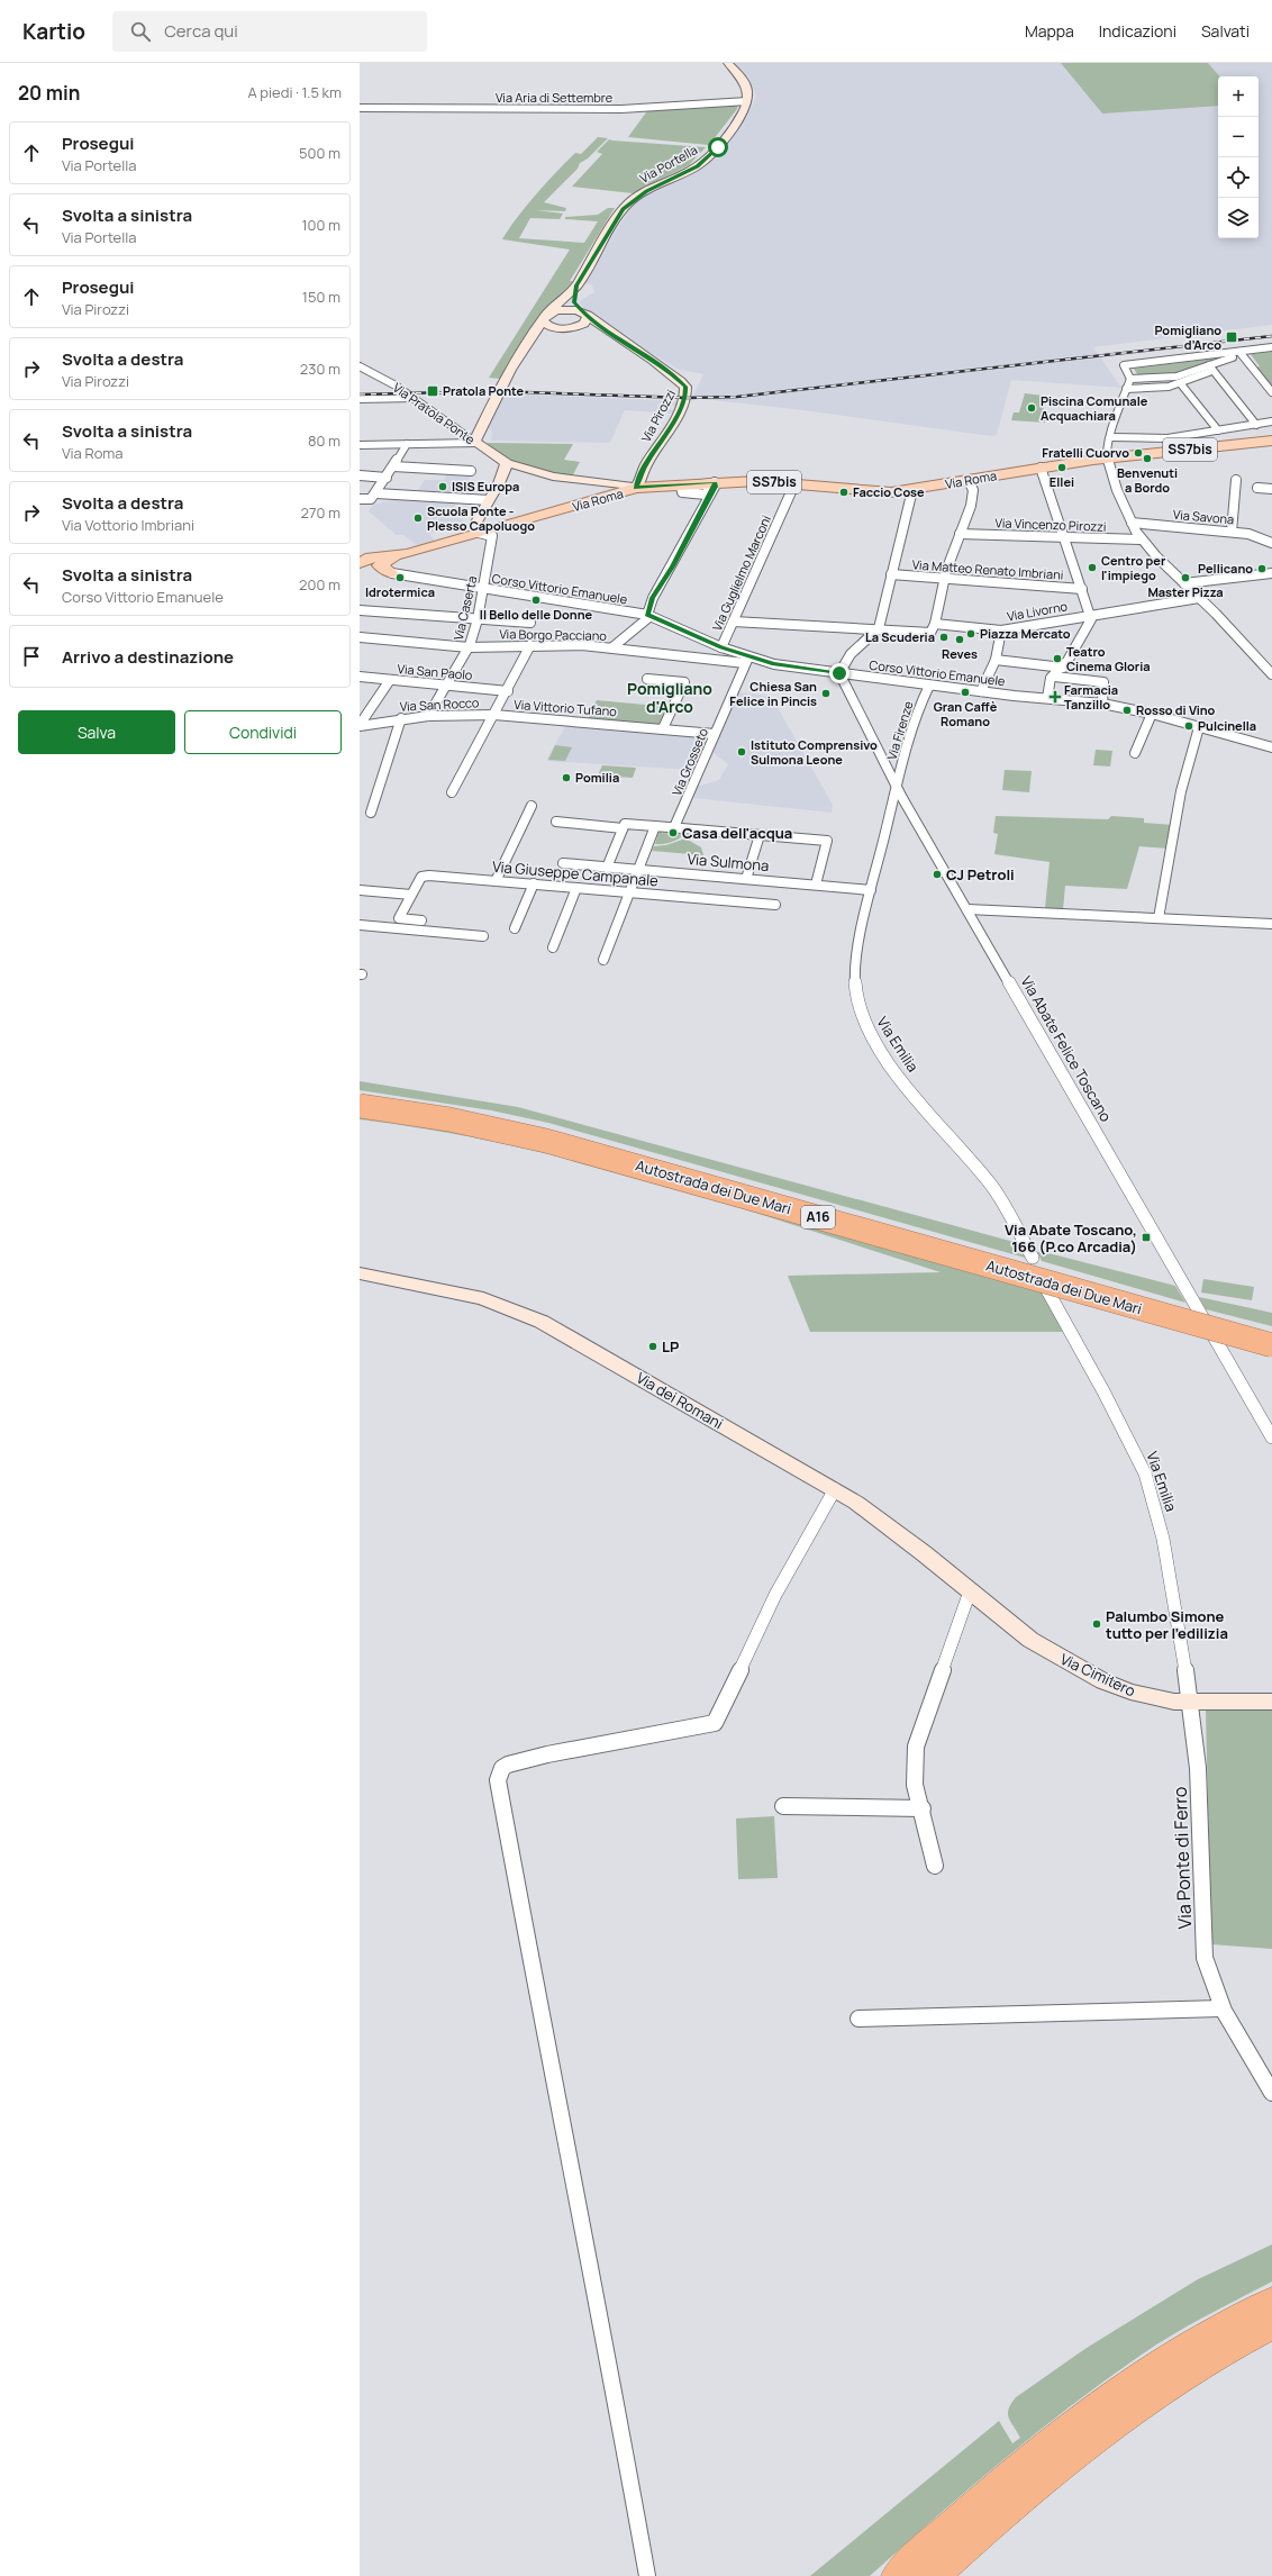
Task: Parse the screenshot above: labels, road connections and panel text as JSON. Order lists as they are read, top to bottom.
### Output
{
  "streets": {
    "highway": ["Autostrada dei Due Mari", "A16"],
    "main road": [
      "Via Portella",
      "Via Pratola Ponte",
      "Via Pirozzi",
      "SS7bis",
      "Via Roma",
      "Via dei Romani",
      "Via Cimitero"
    ],
    "street": [
      "Via Aria di Settembre",
      "Via Savona",
      "Via Vincenzo Pirozzi",
      "Via Matteo Renato Imbriani",
      "Via Guglielmo Marconi",
      "Corso Vittorio Emanuele",
      "Via Caserta",
      "Via Livorno",
      "Via Borgo Pacciano",
      "Via San Paolo",
      "Via San Rocco",
      "Via Vittorio Tufano",
      "Via Firenze",
      "Via Grosseto",
      "Via Sulmona",
      "Via Giuseppe Campanale",
      "Via Emilia",
      "Via Abate Felice Toscano",
      "Via Ponte di Ferro"
    ]
  },
  "crossings": [
    ["Via Aria di Settembre", "Via Portella"],
    ["Via Portella", "Via Pratola Ponte"],
    ["Via Pratola Ponte", "Via Pirozzi"],
    ["Via Pratola Ponte", "Via Roma"],
    ["Via Pirozzi", "Via Roma"],
    ["SS7bis", "Via Roma"],
    ["SS7bis", "Corso Vittorio Emanuele"],
    ["Via Roma", "Via Guglielmo Marconi"],
    ["Via Roma", "Via Caserta"],
    ["Via Guglielmo Marconi", "Corso Vittorio Emanuele"],
    ["Corso Vittorio Emanuele", "Via Caserta"],
    ["Corso Vittorio Emanuele", "Via Livorno"],
    ["Corso Vittorio Emanuele", "Via Borgo Pacciano"],
    ["Corso Vittorio Emanuele", "Via Firenze"],
    ["Corso Vittorio Emanuele", "Via Grosseto"],
    ["Corso Vittorio Emanuele", "Via Abate Felice Toscano"],
    ["Via Caserta", "Via Borgo Pacciano"],
    ["Via Caserta", "Via San Paolo"],
    ["Via Caserta", "Via San Rocco"],
    ["Via Borgo Pacciano", "Via Grosseto"],
    ["Via San Rocco", "Via Vittorio Tufano"],
    ["Via Vittorio Tufano", "Via Grosseto"],
    ["Via Firenze", "Via Emilia"],
    ["Via Firenze", "Via Abate Felice Toscano"],
    ["Via Sulmona", "Via Emilia"],
    ["Via Emilia", "Via Abate Felice Toscano"],
    ["Via Emilia", "Via Cimitero"],
    ["Via Emilia", "Via Ponte di Ferro"],
    ["Via dei Romani", "Via Cimitero"],
    ["Via Cimitero", "Via Ponte di Ferro"]
  ],
  "districts": ["Pomigliano d'Arco"],
  "places": {
    "transit": ["Pomigliano d’Arco", "Pratola Ponte", "Via Abate Toscano, 166 (P.co Arcadia)"],
    "other": [
      "Piscina Comunale Acquachiara",
      "Fratelli Cuorvo",
      "Benvenuti a Bordo",
      "Ellei",
      "ISIS Europa",
      "Faccio Cose",
      "Scuola Ponte - Plesso Capoluogo",
      "Centro per l'impiego",
      "Pellicano",
      "Idrotermica",
      "Master Pizza",
      "Il Bello delle Donne",
      "Piazza Mercato",
      "La Scuderia",
      "Reves",
      "Teatro Cinema Gloria",
      "Gran Caffè Romano",
      "Chiesa San Felice in Pincis",
      "Rosso di Vino",
      "Pulcinella",
      "Istituto Comprensivo Sulmona Leone",
      "Pomilia",
      "Casa dell'acqua",
      "CJ Petroli",
      "LP",
      "Palumbo Simone tutto per l'edilizia"
    ],
    "health": ["Farmacia Tanzillo"]
  },
  "page": {
    "header": "Kartio",
    "search": "Cerca qui",
    "nav": ["Mappa", "Indicazioni", "Salvati"],
    "heading": ["20 min", "A piedi · 1.5 km"],
    "map_buttons": ["+", "−"],
    "list": [
      ["Prosegui", "Via Portella", "500 m"],
      ["Svolta a sinistra", "Via Portella", "100 m"],
      ["Prosegui", "Via Pirozzi", "150 m"],
      ["Svolta a destra", "Via Pirozzi", "230 m"],
      ["Svolta a sinistra", "Via Roma", "80 m"],
      ["Svolta a destra", "Via Vottorio Imbriani", "270 m"],
      ["Svolta a sinistra", "Corso Vittorio Emanuele", "200 m"],
      "Arrivo a destinazione"
    ],
    "buttons": ["Salva", "Condividi"]
  }
}
